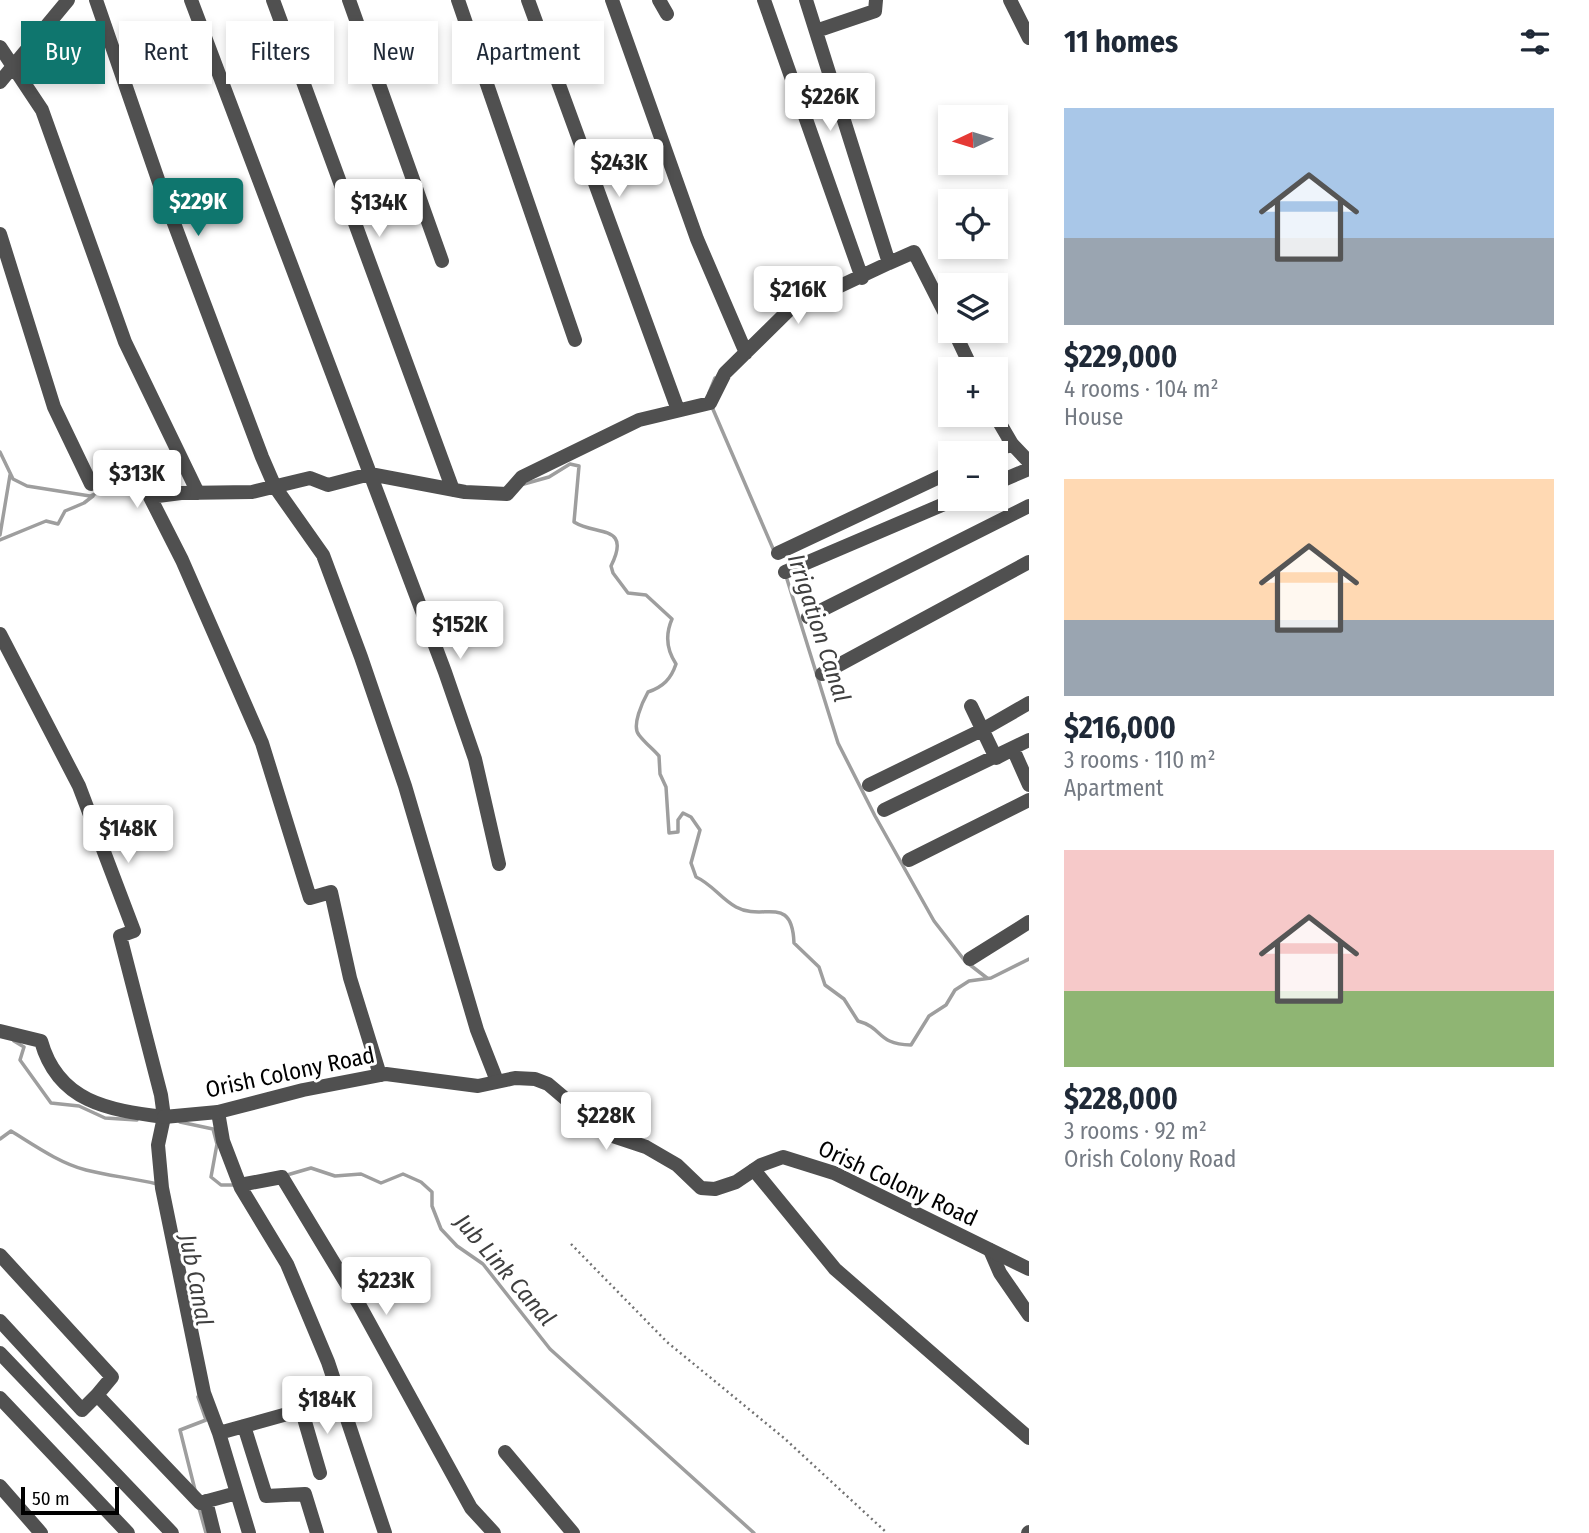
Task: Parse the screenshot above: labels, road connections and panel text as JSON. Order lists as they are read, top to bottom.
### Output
{
  "streets": {
    "street": ["Orish Colony Road"]
  },
  "water": ["Irrigation Canal", "Jub Link Canal", "Jub Canal"],
  "scale_bar": "50 m",
  "north": "left",
  "page": {
    "heading": "11 homes",
    "chip": [
      "Buy",
      "Rent",
      "Filters",
      "New",
      "Apartment"
    ],
    "price": [
      "$226K",
      "$243K",
      "$229K",
      "$134K",
      "$216K",
      "$313K",
      "$152K",
      "$148K",
      "$228K",
      "$223K",
      "$184K"
    ],
    "list": [
      {
        "name": "$229,000",
        "note": "4 rooms · 104 m² · House"
      },
      {
        "name": "$216,000",
        "note": "3 rooms · 110 m² · Apartment"
      },
      {
        "name": "$228,000",
        "note": "3 rooms · 92 m² · Orish Colony Road"
      }
    ],
    "map_buttons": ["+", "−"],
    "scale": "50 m"
  }
}
